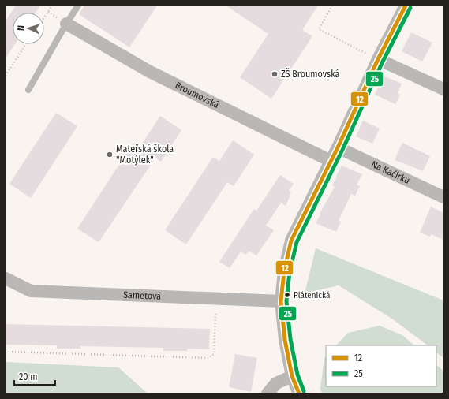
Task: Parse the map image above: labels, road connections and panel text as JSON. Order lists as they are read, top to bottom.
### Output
{
  "streets": {
    "street": ["Broumovská", "Na Kačírku", "Sametová"]
  },
  "places": ["ZŠ Broumovská", "Mateřská škola \"Motýlek\"", "Plátenická"],
  "lines": ["transit line 12", "transit line 25"],
  "legend": ["12", "25"],
  "scale_bar": "20 m",
  "north": "left"
}
